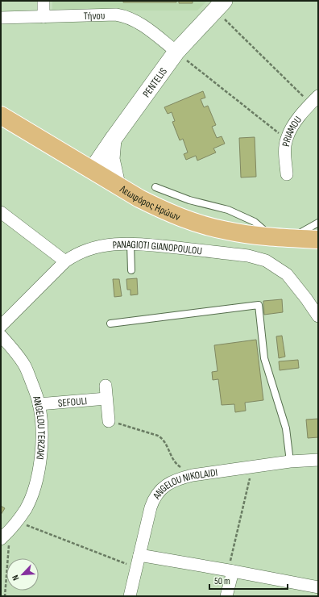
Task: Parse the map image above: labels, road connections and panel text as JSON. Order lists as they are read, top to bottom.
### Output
{
  "streets": {
    "main road": ["Λεωφόρος Ηρώων"],
    "street": [
      "Τήνου",
      "PENTELIS",
      "PRIAMOU",
      "PANAGIOTI GIANOPOULOU",
      "SEFOULI",
      "ANGELOU TERZAKI",
      "ANGELOU NIKOLAIDI"
    ]
  },
  "crossings": [
    ["Τήνου", "PENTELIS"],
    ["PENTELIS", "Λεωφόρος Ηρώων"],
    ["SEFOULI", "ANGELOU TERZAKI"]
  ],
  "scale_bar": "50 m",
  "north": "bottom left"
}
